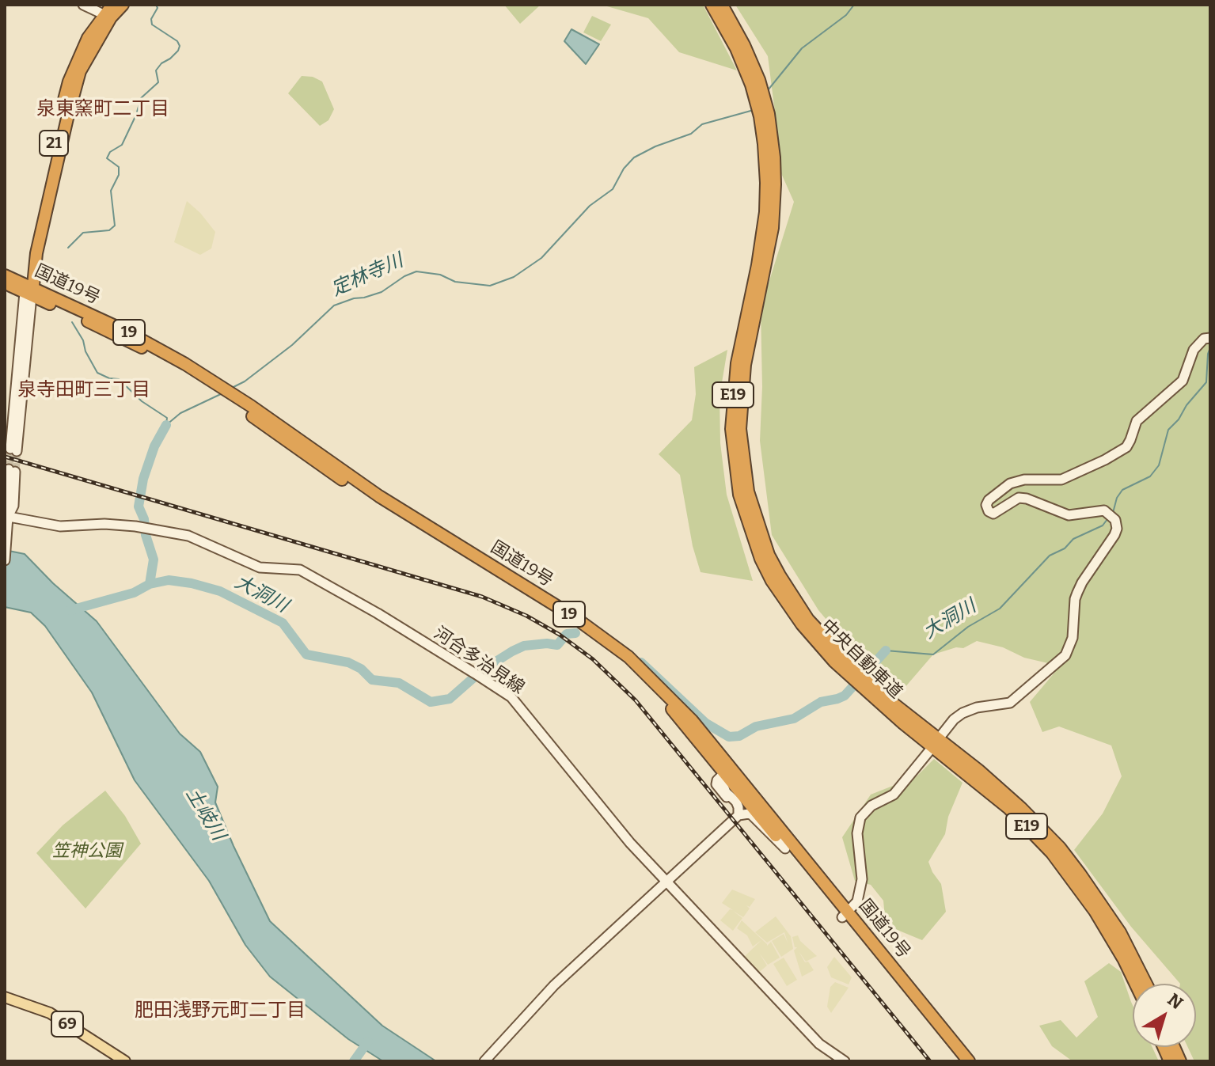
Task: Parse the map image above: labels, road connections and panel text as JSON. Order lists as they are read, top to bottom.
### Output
{
  "streets": {
    "highway": [
      "21",
      "国道19号",
      "19",
      "E19",
      "中央自動車道"
    ],
    "main road": ["69"],
    "street": ["河合多治見線"]
  },
  "crossings": [
    ["21", "国道19号"]
  ],
  "districts": ["泉東窯町二丁目", "泉寺田町三丁目", "肥田浅野元町二丁目"],
  "water": ["定林寺川", "大洞川", "土岐川"],
  "parks": ["笠神公園"],
  "north": "top right"
}
